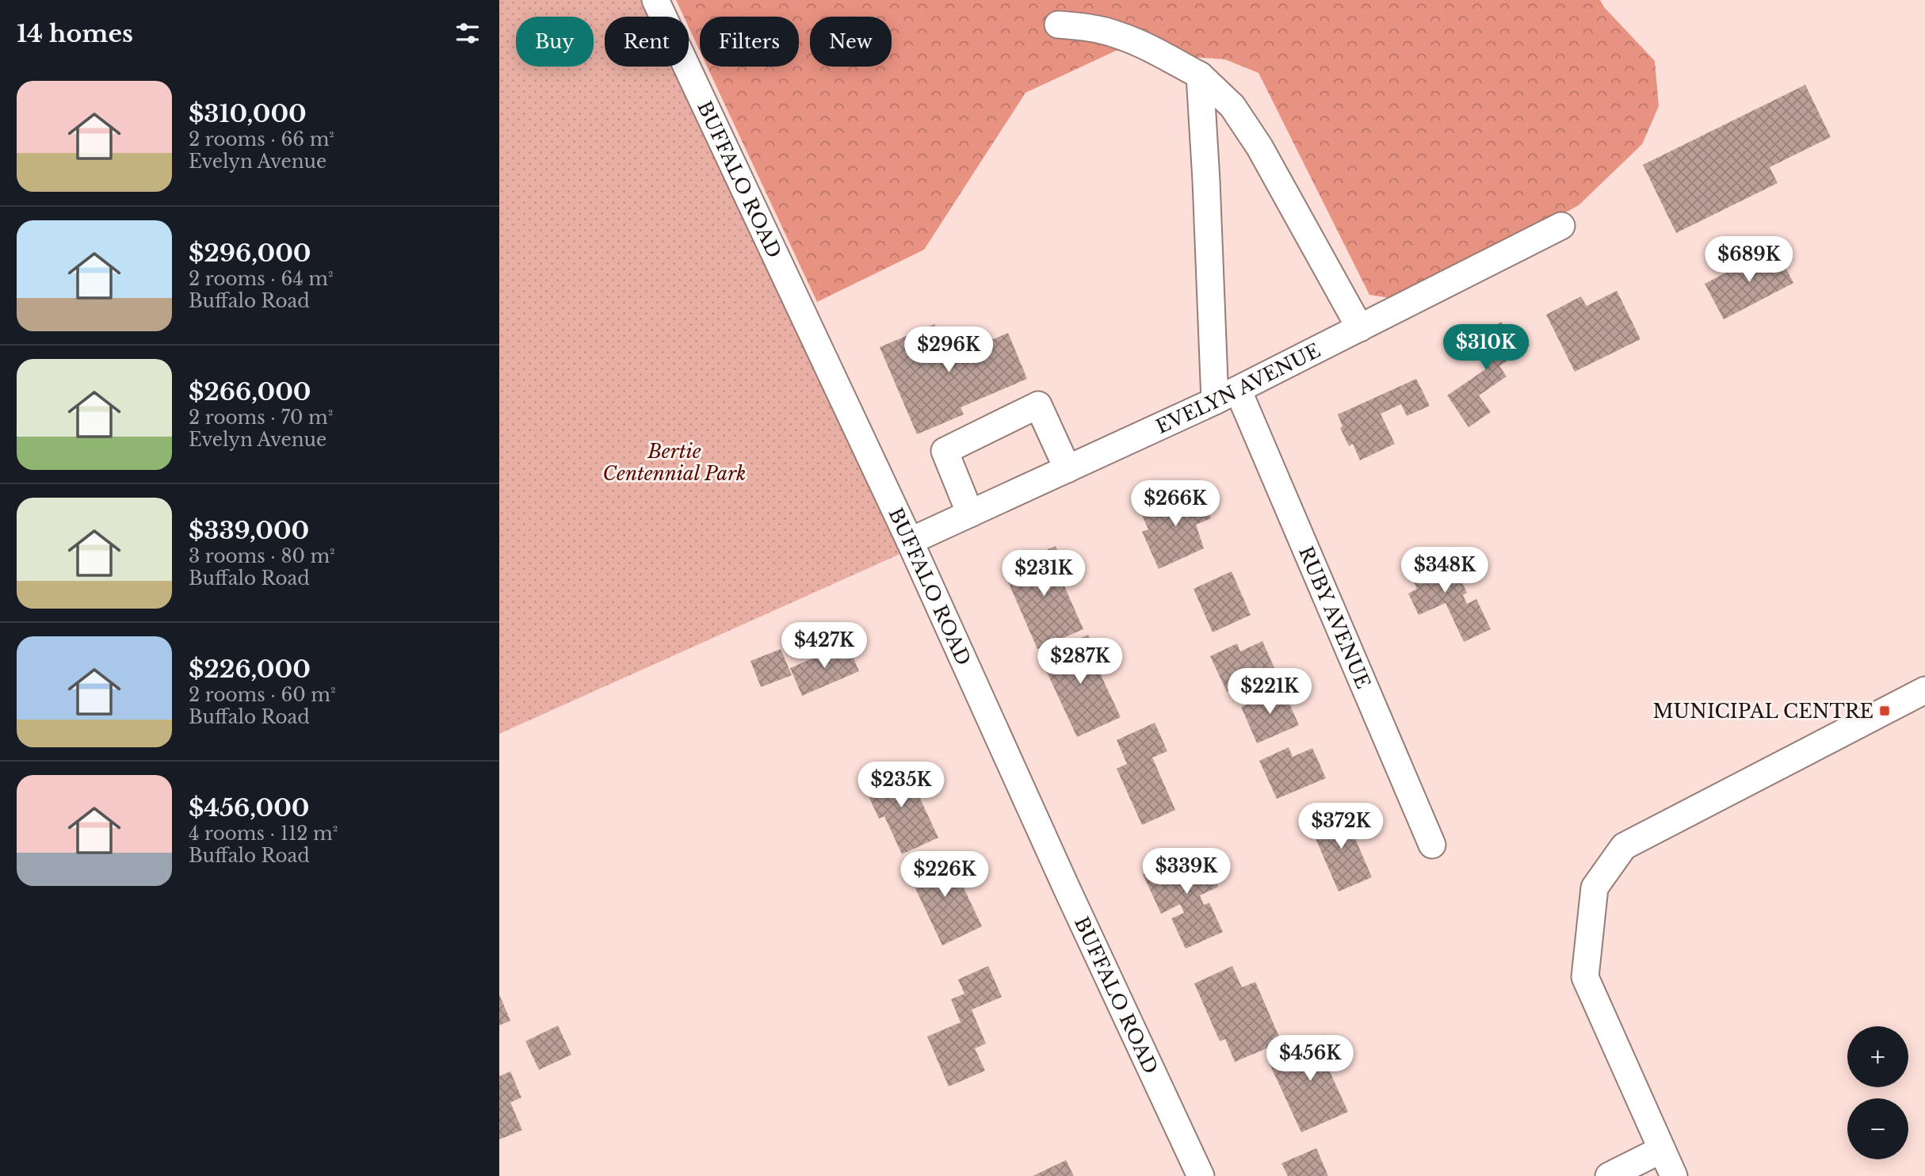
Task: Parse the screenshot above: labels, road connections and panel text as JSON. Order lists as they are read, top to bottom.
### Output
{
  "streets": {
    "street": ["BUFFALO ROAD", "EVELYN AVENUE", "RUBY AVENUE"]
  },
  "crossings": [
    ["BUFFALO ROAD", "EVELYN AVENUE"],
    ["EVELYN AVENUE", "RUBY AVENUE"]
  ],
  "parks": ["Bertie Centennial Park"],
  "places": {
    "transit": ["MUNICIPAL CENTRE"]
  },
  "page": {
    "heading": "14 homes",
    "chip": [
      "Buy",
      "Rent",
      "Filters",
      "New"
    ],
    "list": [
      {
        "name": "$310,000",
        "note": "2 rooms · 66 m² · Evelyn Avenue"
      },
      {
        "name": "$296,000",
        "note": "2 rooms · 64 m² · Buffalo Road"
      },
      {
        "name": "$266,000",
        "note": "2 rooms · 70 m² · Evelyn Avenue"
      },
      {
        "name": "$339,000",
        "note": "3 rooms · 80 m² · Buffalo Road"
      },
      {
        "name": "$226,000",
        "note": "2 rooms · 60 m² · Buffalo Road"
      },
      {
        "name": "$456,000",
        "note": "4 rooms · 112 m² · Buffalo Road"
      }
    ],
    "price": [
      "$689K",
      "$310K",
      "$296K",
      "$266K",
      "$348K",
      "$231K",
      "$427K",
      "$287K",
      "$221K",
      "$235K",
      "$372K",
      "$339K",
      "$226K",
      "$456K"
    ],
    "map_buttons": ["+", "−"]
  }
}
